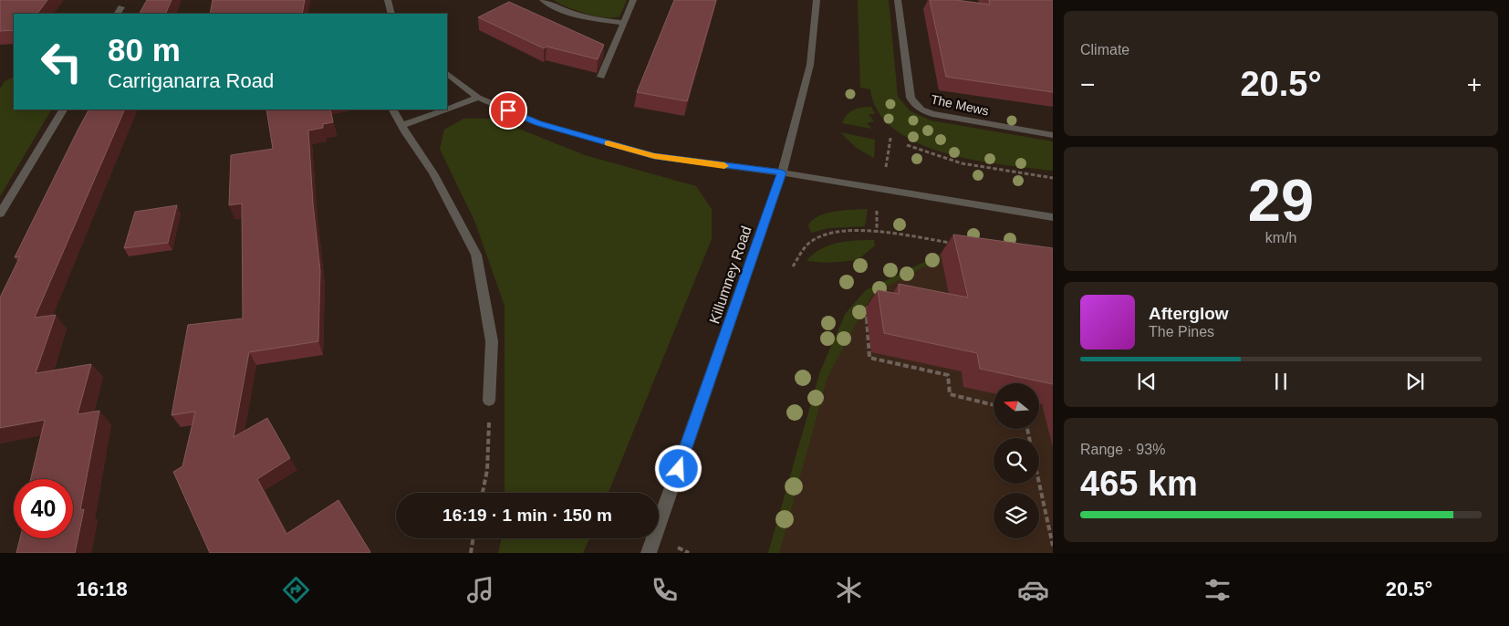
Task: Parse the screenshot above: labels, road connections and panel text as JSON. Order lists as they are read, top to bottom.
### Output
{
  "streets": {
    "street": ["The Mews", "Killumney Road"]
  },
  "north": "left",
  "page": {
    "tile": [
      "Climate",
      ["29", "km/h"],
      ["Range · 93%", "465 km"]
    ],
    "turn": ["80 m", "Carriganarra Road"],
    "heat": ["−", "20.5°", "+"],
    "song": ["Afterglow", "The Pines"],
    "limit": "40",
    "trip": "16:19 · 1 min · 150 m",
    "tabs": ["16:18", "20.5°"]
  }
}
